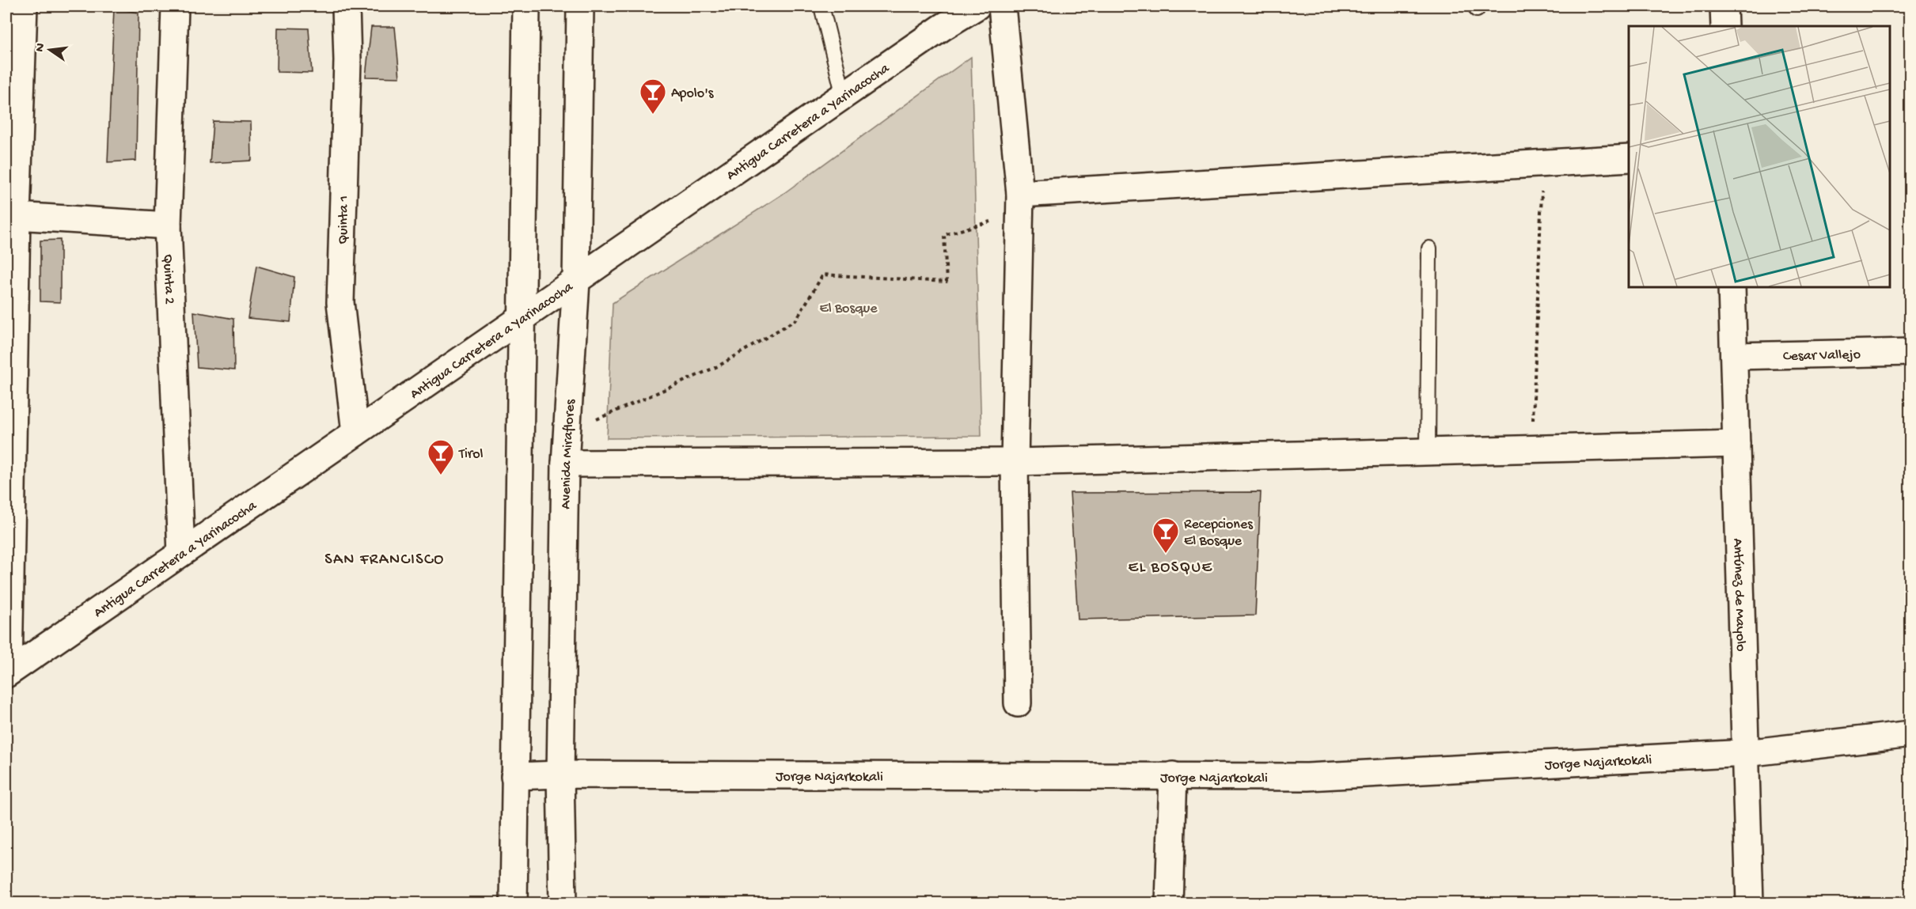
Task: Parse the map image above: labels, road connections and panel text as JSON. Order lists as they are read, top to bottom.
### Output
{
  "streets": {
    "street": [
      "Antigua Carretera a Yarinacocha",
      "Quinta 1",
      "Quinta 2",
      "Cesar Vallejo",
      "Avenida Miraflores",
      "Antúnez de Mayolo",
      "Jorge Najarkokali"
    ]
  },
  "crossings": [
    ["Antigua Carretera a Yarinacocha", "Quinta 1"],
    ["Antigua Carretera a Yarinacocha", "Quinta 2"],
    ["Antigua Carretera a Yarinacocha", "Avenida Miraflores"],
    ["Cesar Vallejo", "Antúnez de Mayolo"],
    ["Avenida Miraflores", "Jorge Najarkokali"],
    ["Antúnez de Mayolo", "Jorge Najarkokali"]
  ],
  "districts": ["SAN FRANCISCO", "EL BOSQUE"],
  "parks": ["El Bosque"],
  "places": {
    "bar": ["Apolo's", "Tirol", "Recepciones El Bosque"]
  },
  "north": "left"
}
